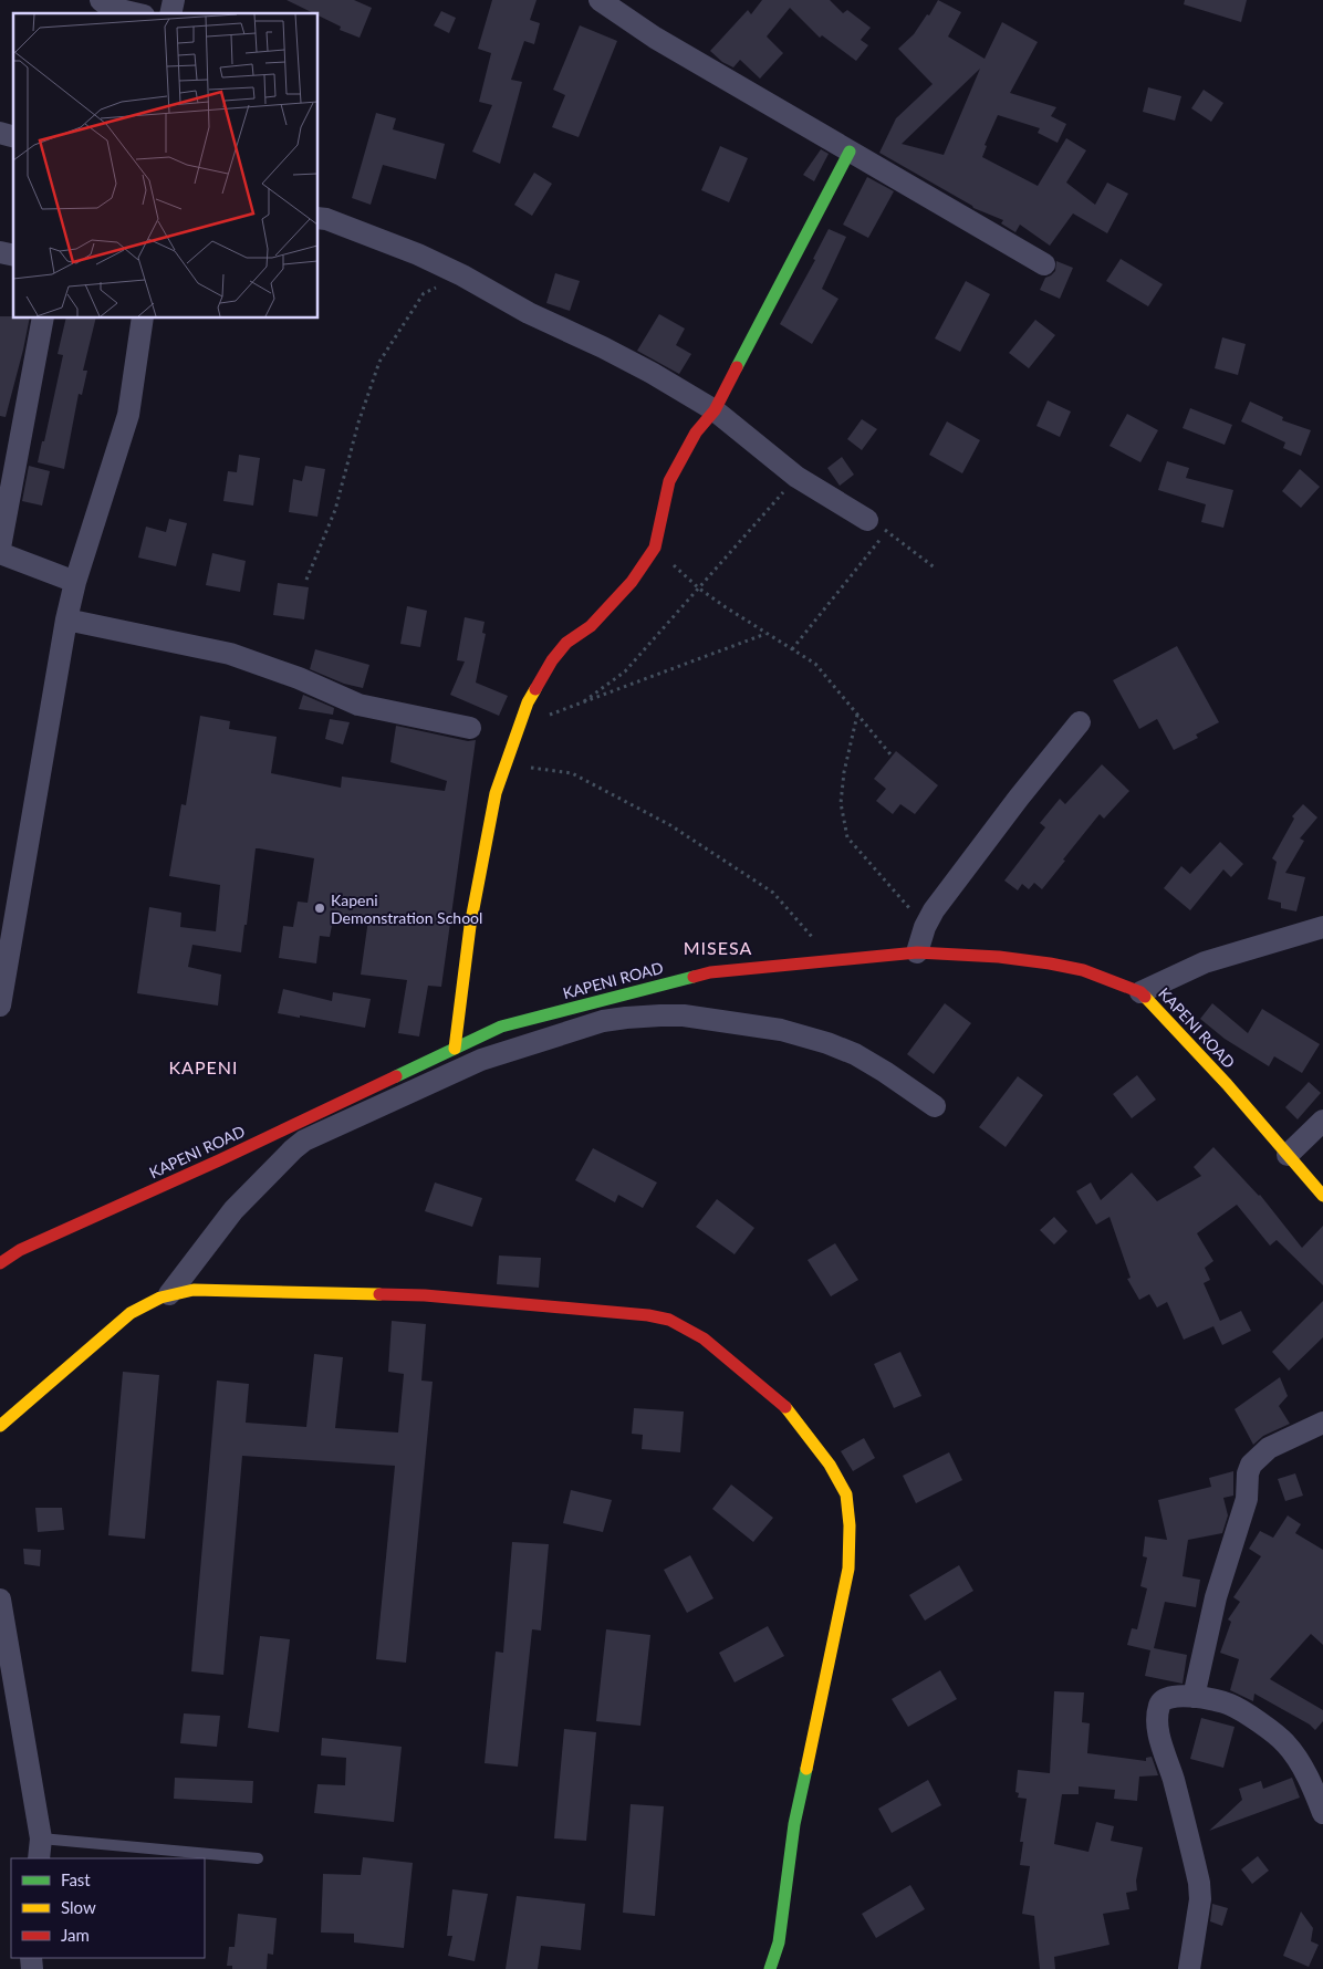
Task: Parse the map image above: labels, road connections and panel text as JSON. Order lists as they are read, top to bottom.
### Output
{
  "streets": {
    "street": ["KAPENI ROAD"]
  },
  "districts": ["MISESA", "KAPENI"],
  "places": ["Kapeni Demonstration School"],
  "legend": ["Fast", "Slow", "Jam"]
}
